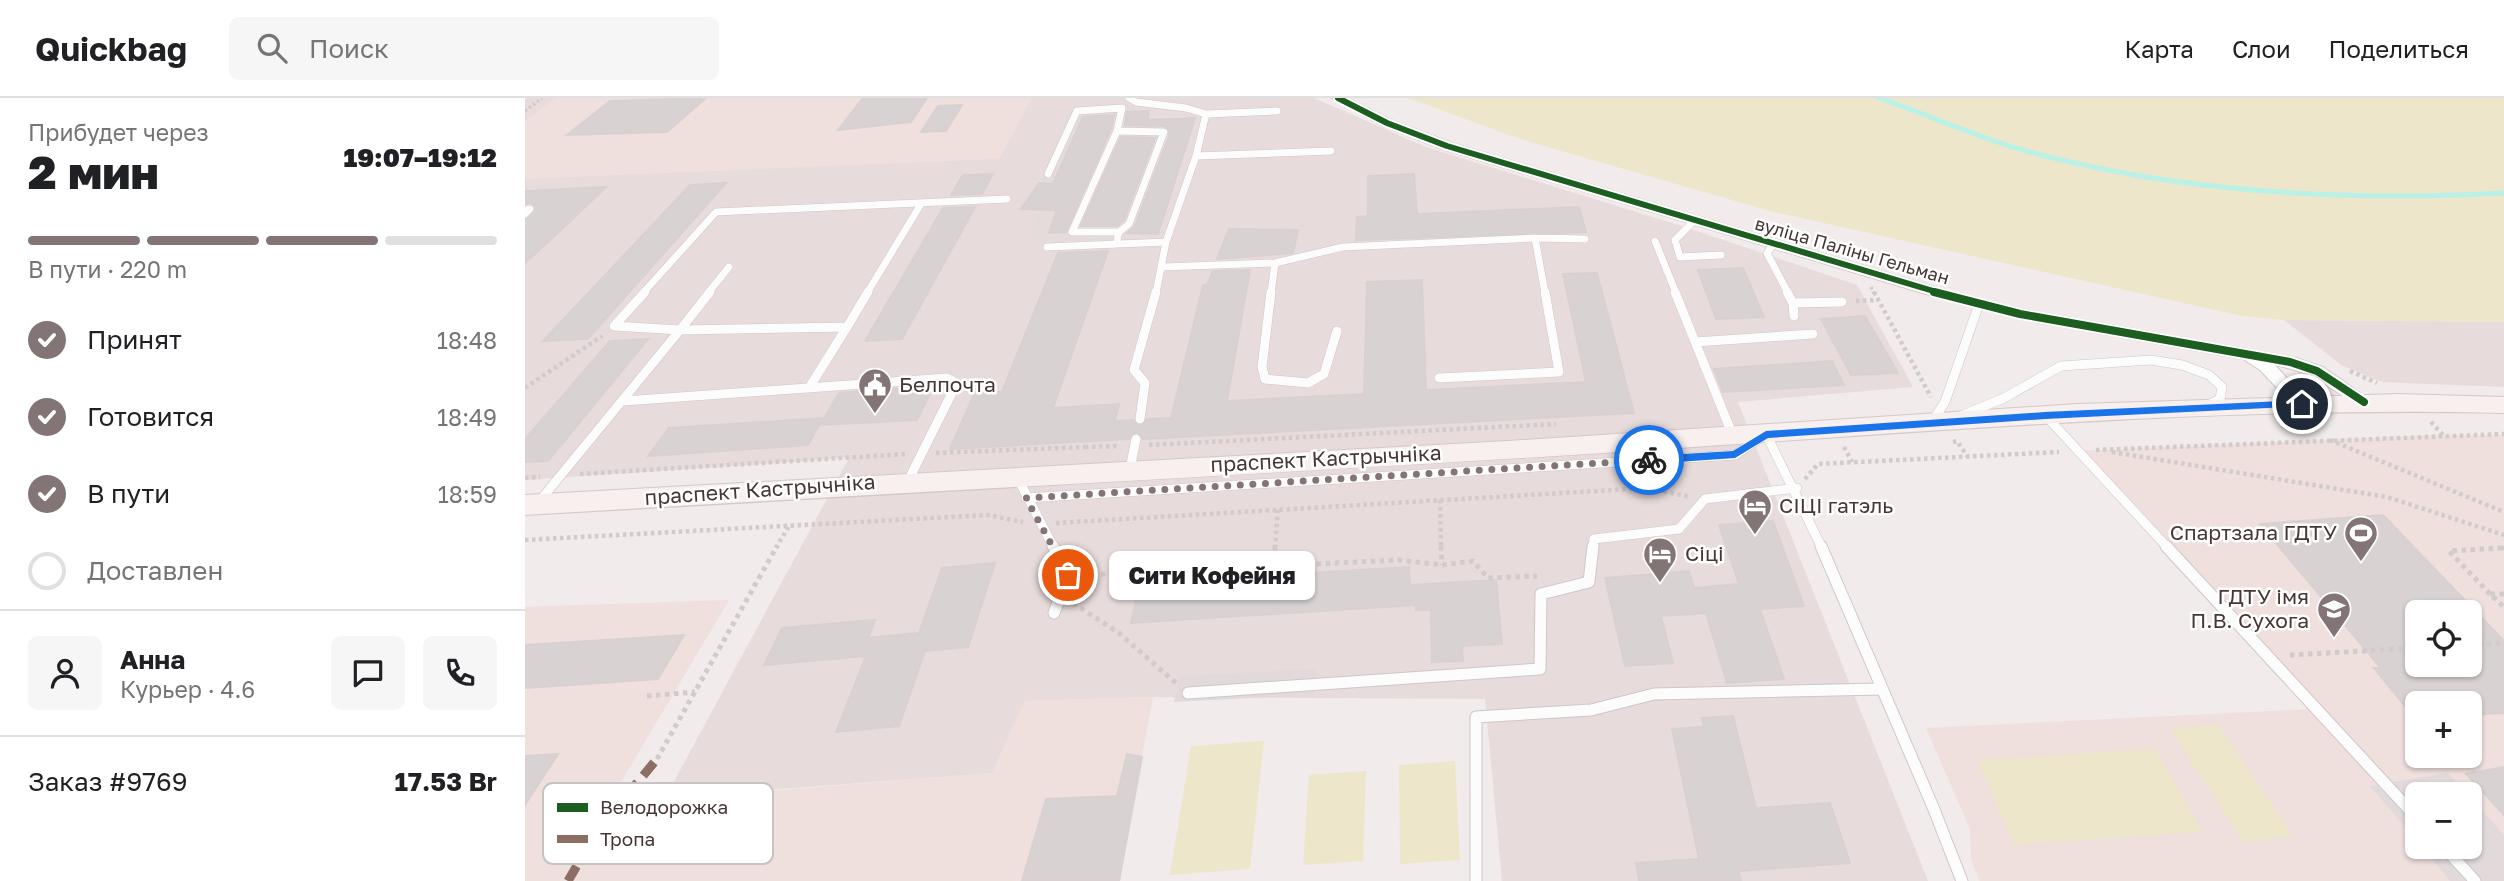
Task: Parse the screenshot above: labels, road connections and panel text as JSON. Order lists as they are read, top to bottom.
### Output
{
  "streets": {
    "main road": ["праспект Кастрычніка"],
    "street": ["вуліца Паліны Гельман"]
  },
  "crossings": [
    ["вуліца Паліны Гельман", "праспект Кастрычніка"]
  ],
  "places": {
    "public building": ["Белпочта"],
    "hotel": ["СІЦІ гатэль", "Сіці"],
    "sports": ["Спартзала ГДТУ"],
    "other": ["Сити Кофейня"],
    "school or university": ["ГДТУ імя П.В. Сухога"]
  },
  "legend": ["Велодорожка", "Тропа"],
  "page": {
    "header": "Quickbag",
    "search": "Поиск",
    "nav": ["Карта", "Слои", "Поделиться"],
    "heading": ["2 мин", "Прибудет через", "19:07–19:12"],
    "panel": [
      "Анна",
      "Курьер · 4.6",
      "Заказ #9769",
      "17.53 Br"
    ],
    "bar": "В пути · 220 m",
    "list": [
      ["Принят", "18:48"],
      ["Готовится", "18:49"],
      ["В пути", "18:59"],
      "Доставлен"
    ],
    "bubble": "Сити Кофейня",
    "map_buttons": ["+", "−"]
  }
}
